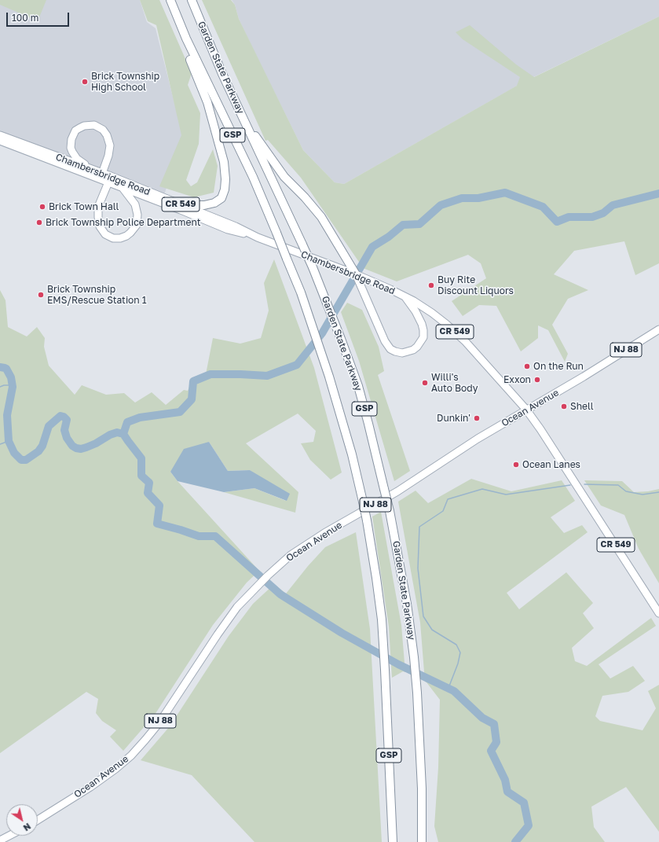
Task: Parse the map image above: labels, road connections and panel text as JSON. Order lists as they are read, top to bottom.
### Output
{
  "streets": {
    "highway": ["Garden State Parkway", "GSP"],
    "main road": [
      "Chambersbridge Road",
      "CR 549",
      "NJ 88",
      "Ocean Avenue"
    ]
  },
  "crossings": [
    ["Chambersbridge Road", "CR 549"],
    ["Chambersbridge Road", "Ocean Avenue"],
    ["CR 549", "Ocean Avenue"]
  ],
  "places": [
    "Brick Township High School",
    "Brick Town Hall",
    "Brick Township Police Department",
    "Buy Rite Discount Liquors",
    "Brick Township EMS/Rescue Station 1",
    "On the Run",
    "Exxon",
    "Willi's Auto Body",
    "Shell",
    "Dunkin'",
    "Ocean Lanes"
  ],
  "scale_bar": "100 m",
  "north": "bottom right"
}
